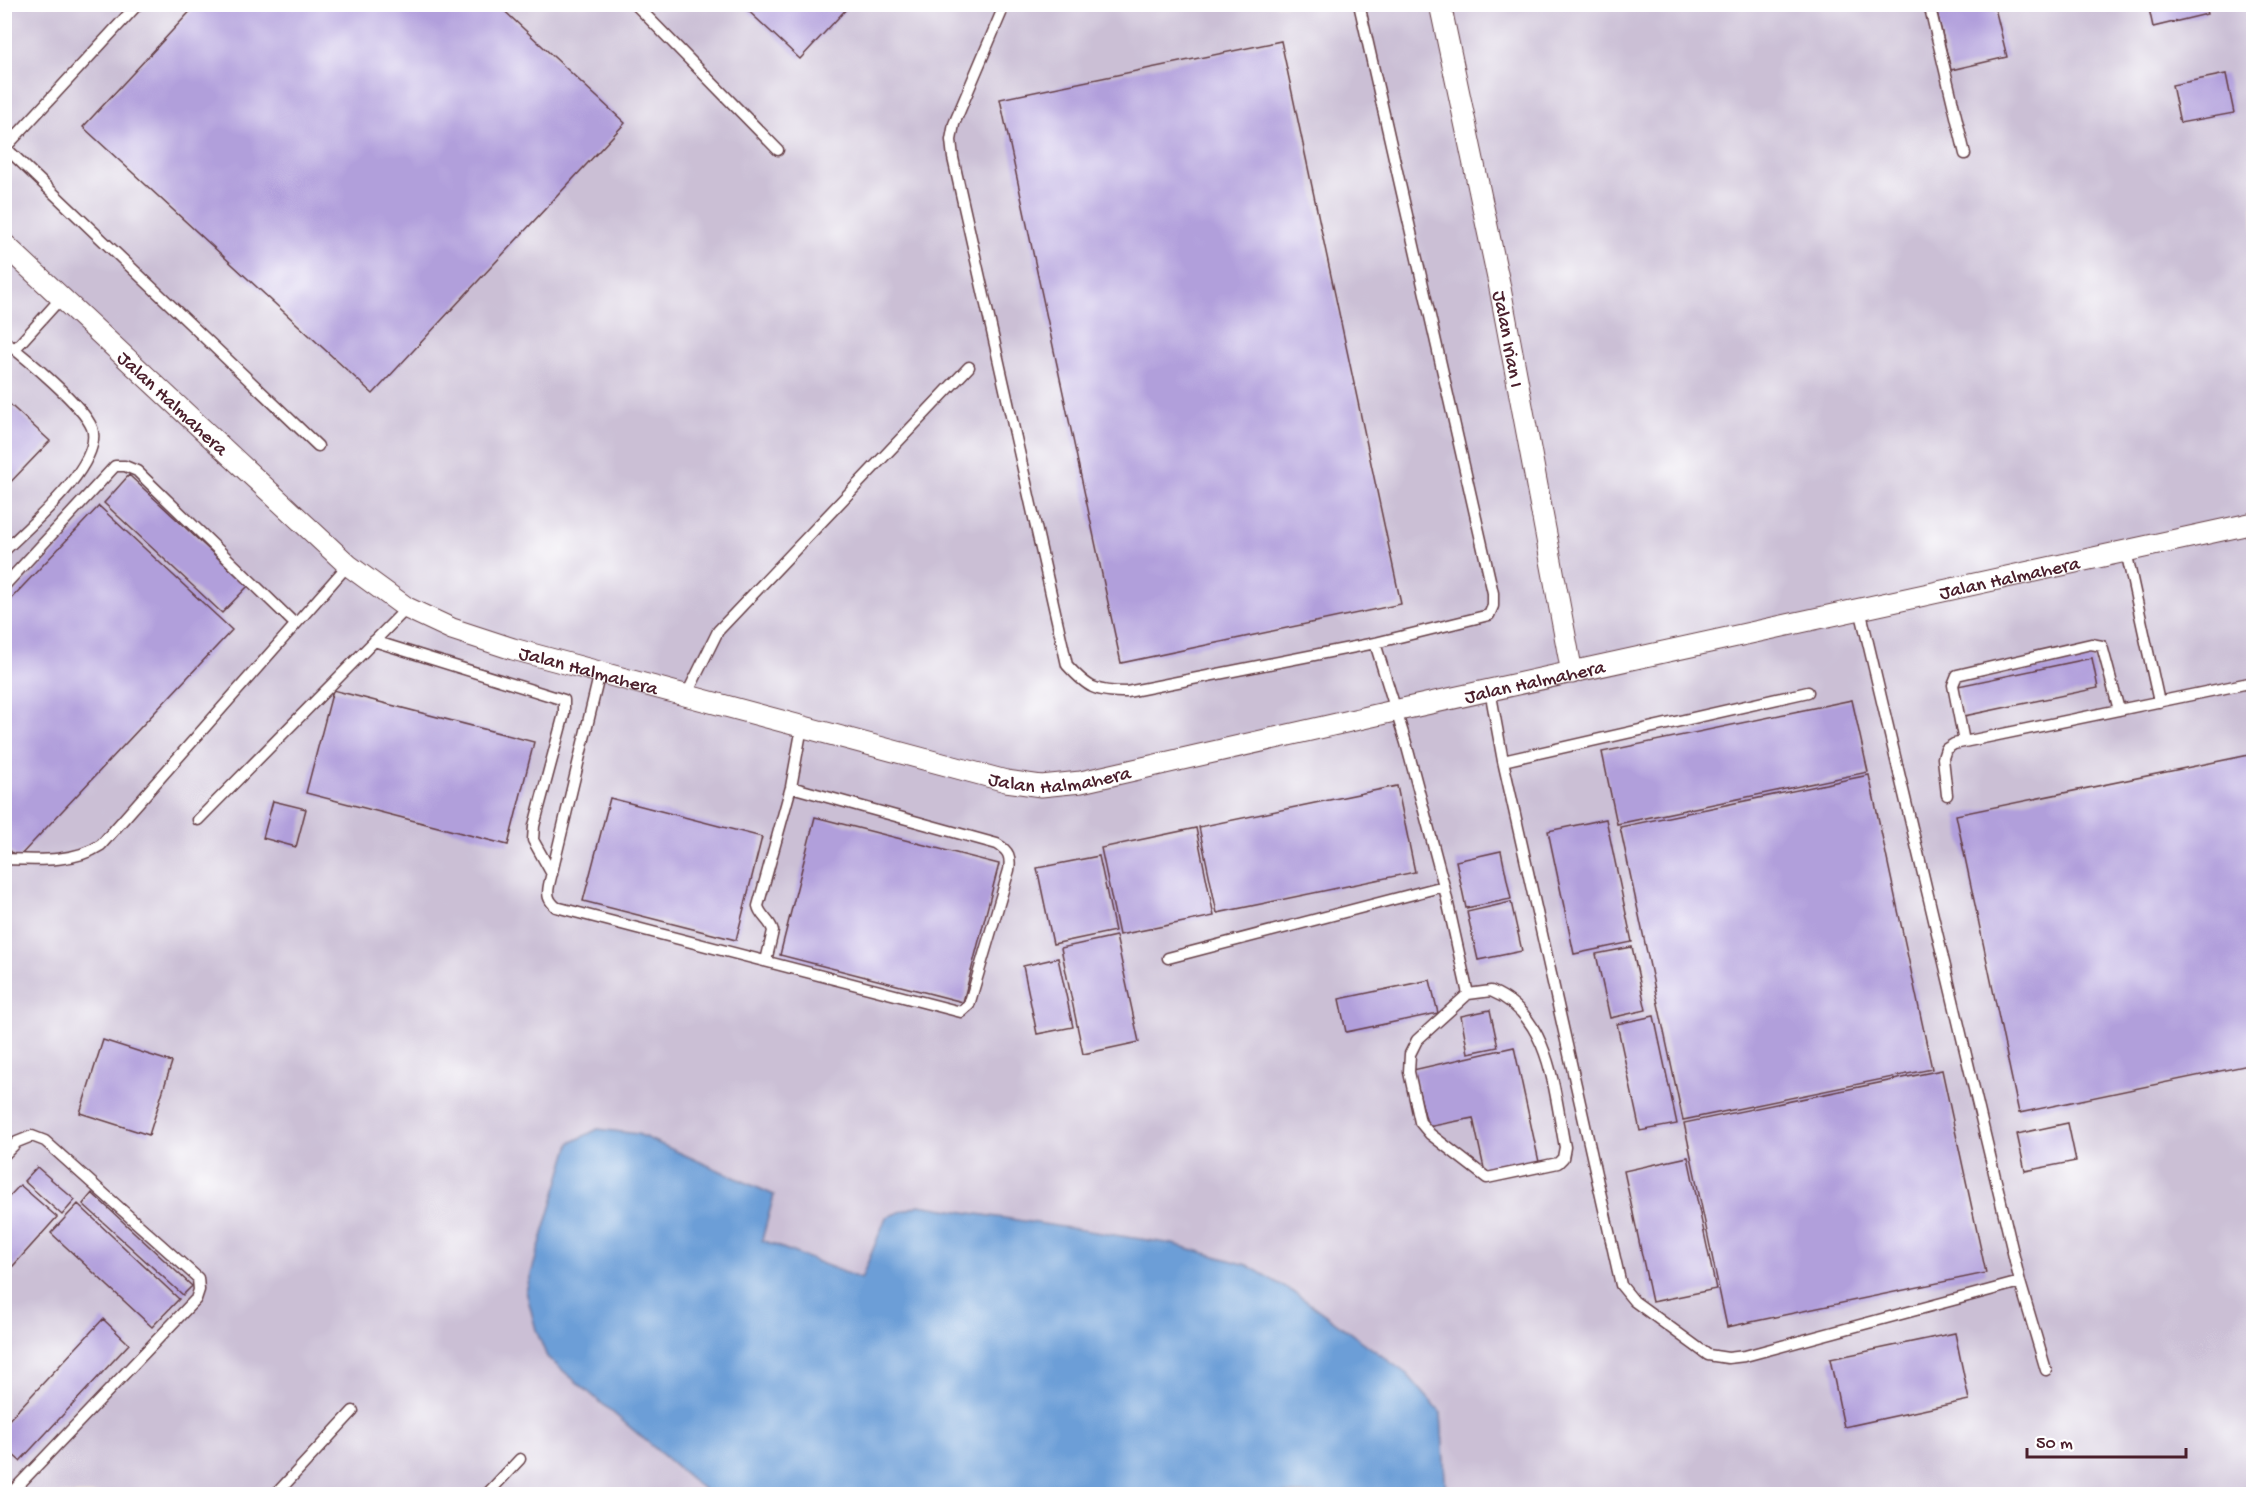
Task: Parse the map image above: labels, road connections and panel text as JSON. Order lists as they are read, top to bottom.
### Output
{
  "streets": {
    "street": ["Jalan Irian I", "Jalan Halmahera"]
  },
  "crossings": [
    ["Jalan Irian I", "Jalan Halmahera"]
  ],
  "scale_bar": "50 m"
}
